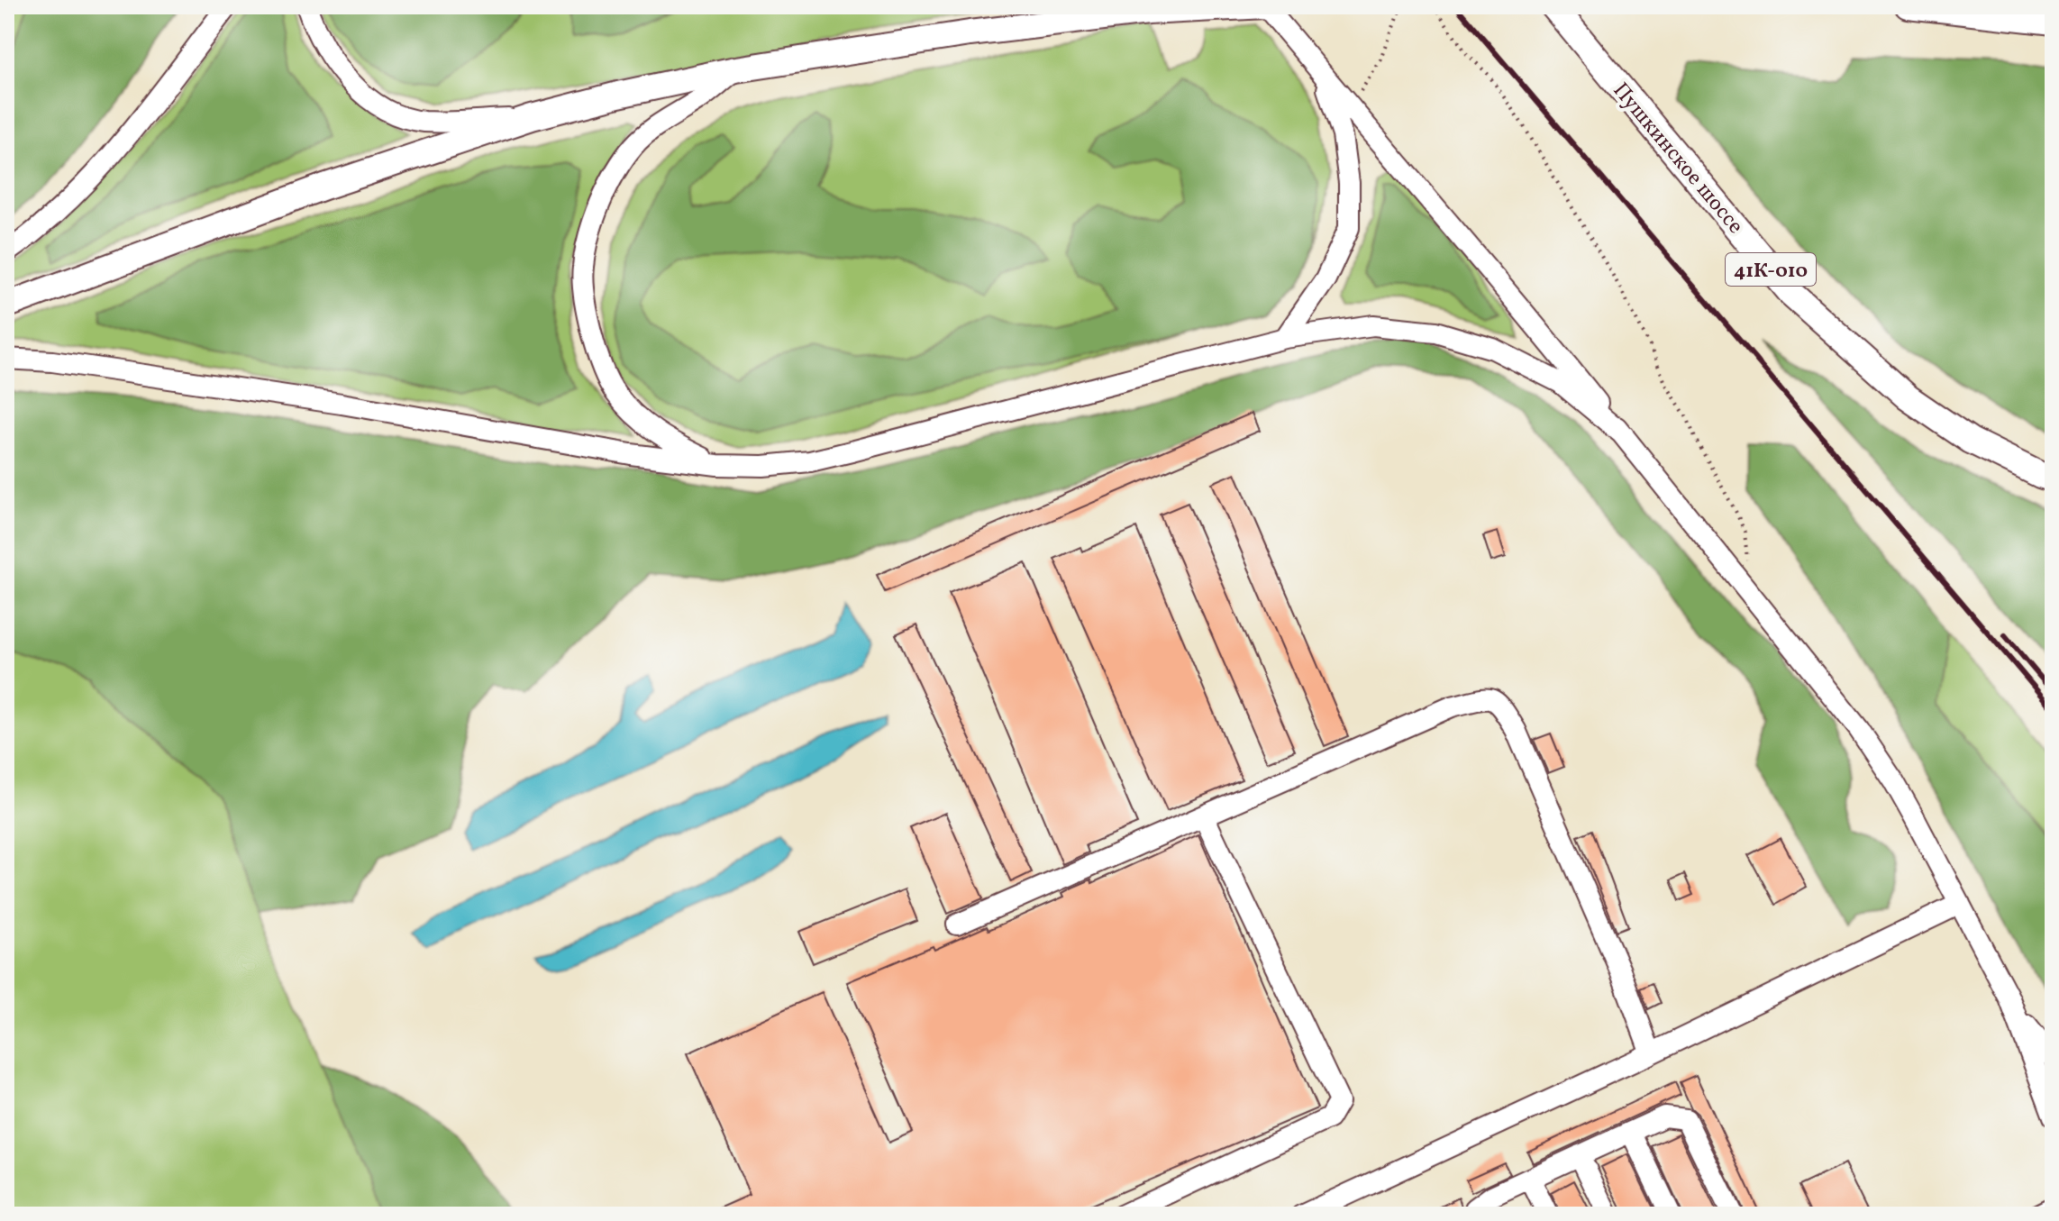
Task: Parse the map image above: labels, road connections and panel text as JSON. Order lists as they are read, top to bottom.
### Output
{
  "streets": {
    "main road": ["Пушкинское шоссе", "41К-010"]
  }
}
